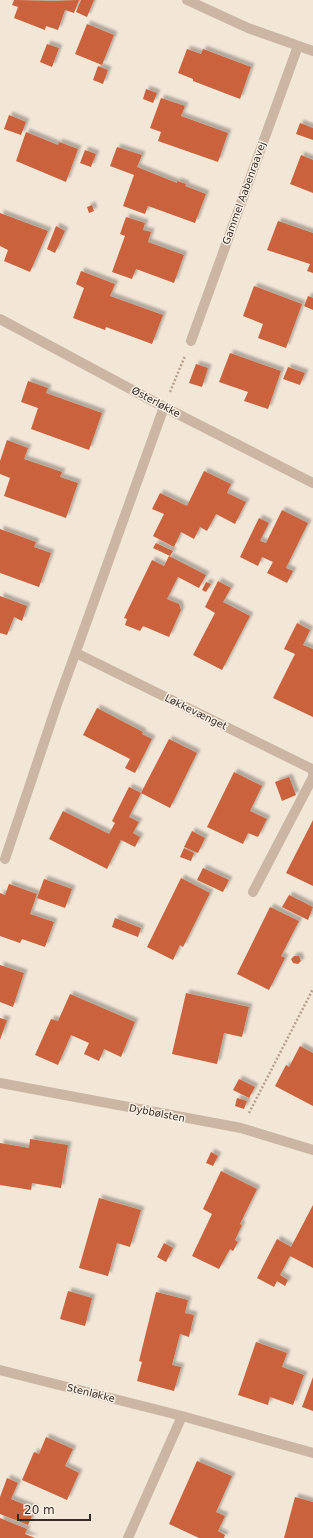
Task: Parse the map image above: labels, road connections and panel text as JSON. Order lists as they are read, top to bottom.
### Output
{
  "streets": {
    "street": [
      "Gammel Aabenraavej",
      "Østerløkke",
      "Løkkevænget",
      "Dybbølsten",
      "Stenløkke"
    ]
  },
  "scale_bar": "20 m"
}
